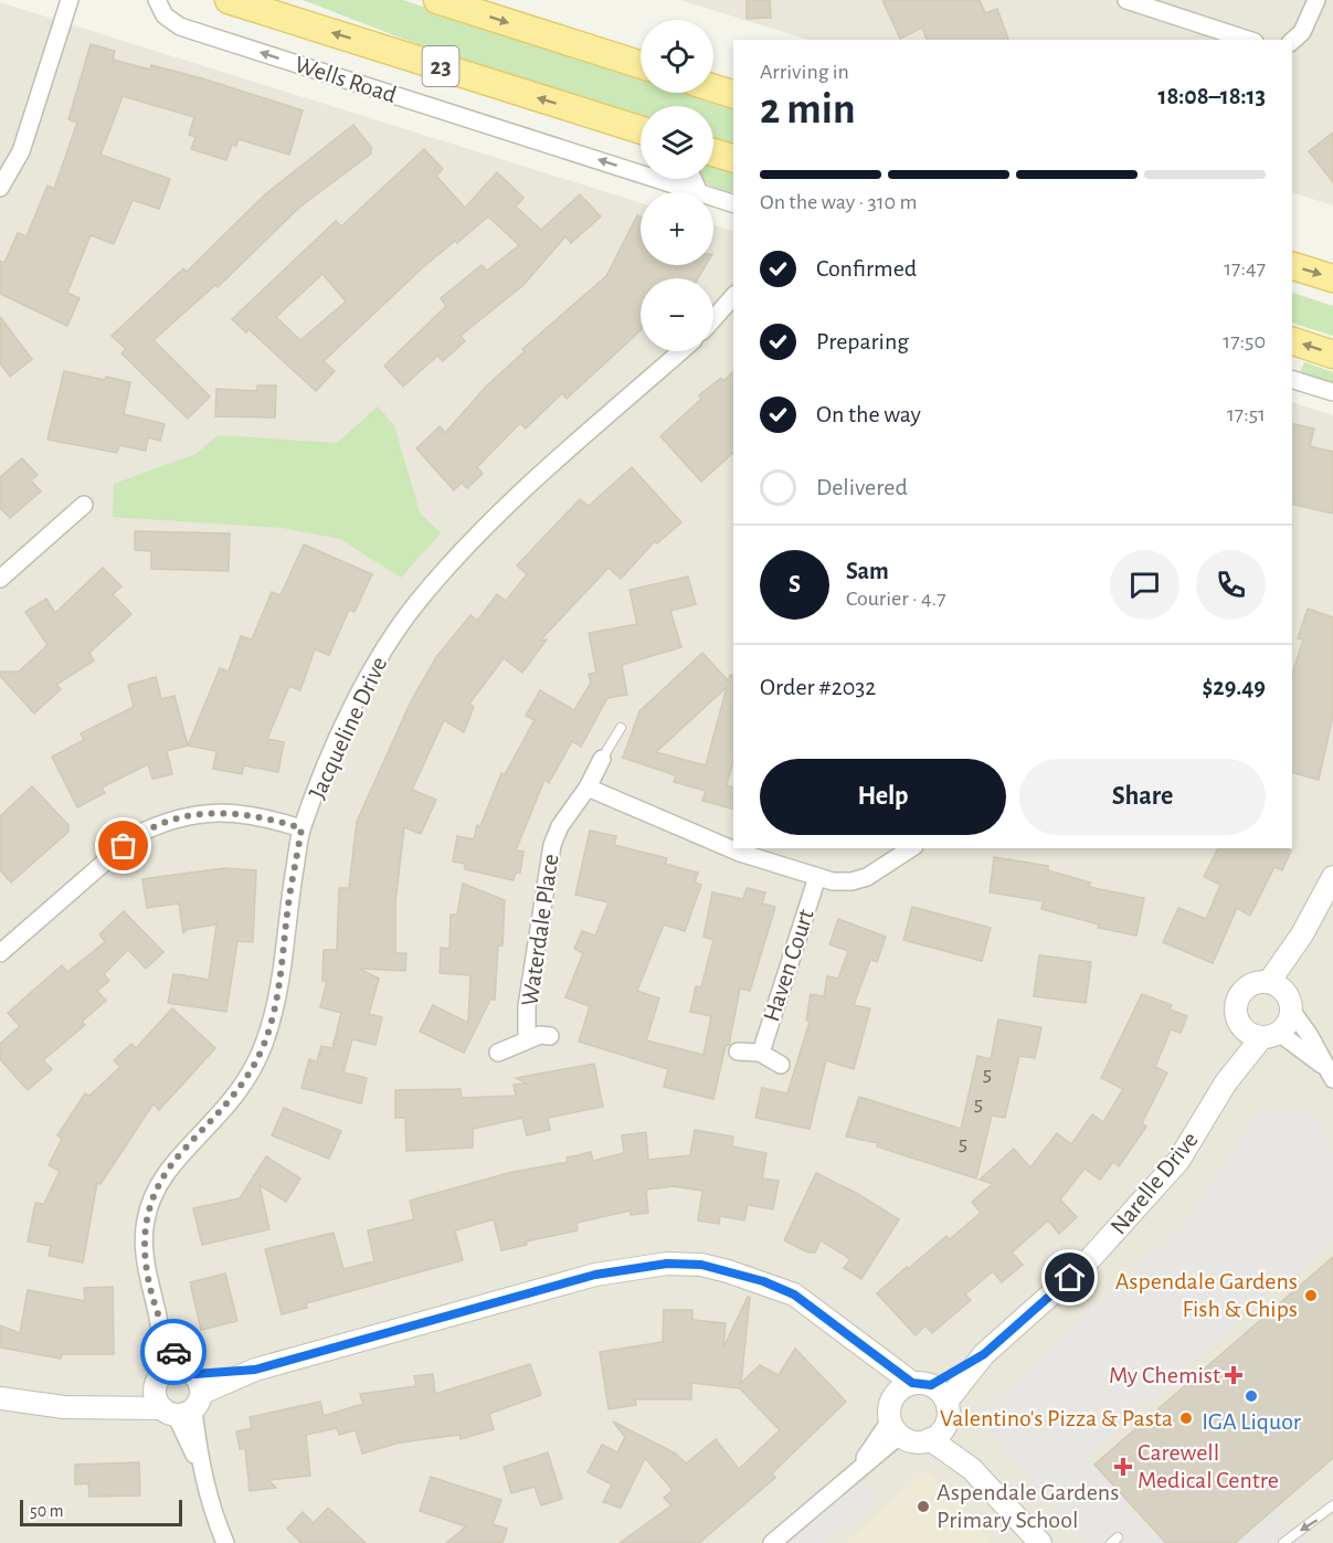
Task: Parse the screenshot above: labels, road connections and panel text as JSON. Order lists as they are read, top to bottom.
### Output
{
  "streets": {
    "main road": ["23", "Wells Road"],
    "street": [
      "Jacqueline Drive",
      "Waterdale Place",
      "Haven Court",
      "Narelle Drive"
    ]
  },
  "one_way": ["Wells Road"],
  "places": {
    "other": [
      "Aspendale Gardens Fish & Chips",
      "IGA Liquor",
      "Valentino's Pizza & Pasta",
      "Aspendale Gardens Primary School"
    ],
    "health": ["My Chemist", "Carewell Medical Centre"]
  },
  "house_numbers": ["5", "5", "5"],
  "scale_bar": "50 m",
  "page": {
    "map_buttons": ["+", "−"],
    "heading": ["2 min", "Arriving in", "18:08–18:13"],
    "panel": [
      "Sam",
      "Courier · 4.7",
      "Order #2032",
      "$29.49"
    ],
    "bar": "On the way · 310 m",
    "list": [
      ["Confirmed", "17:47"],
      ["Preparing", "17:50"],
      ["On the way", "17:51"],
      "Delivered"
    ],
    "round": "S",
    "buttons": ["Help", "Share"],
    "scale": "50 m"
  }
}
